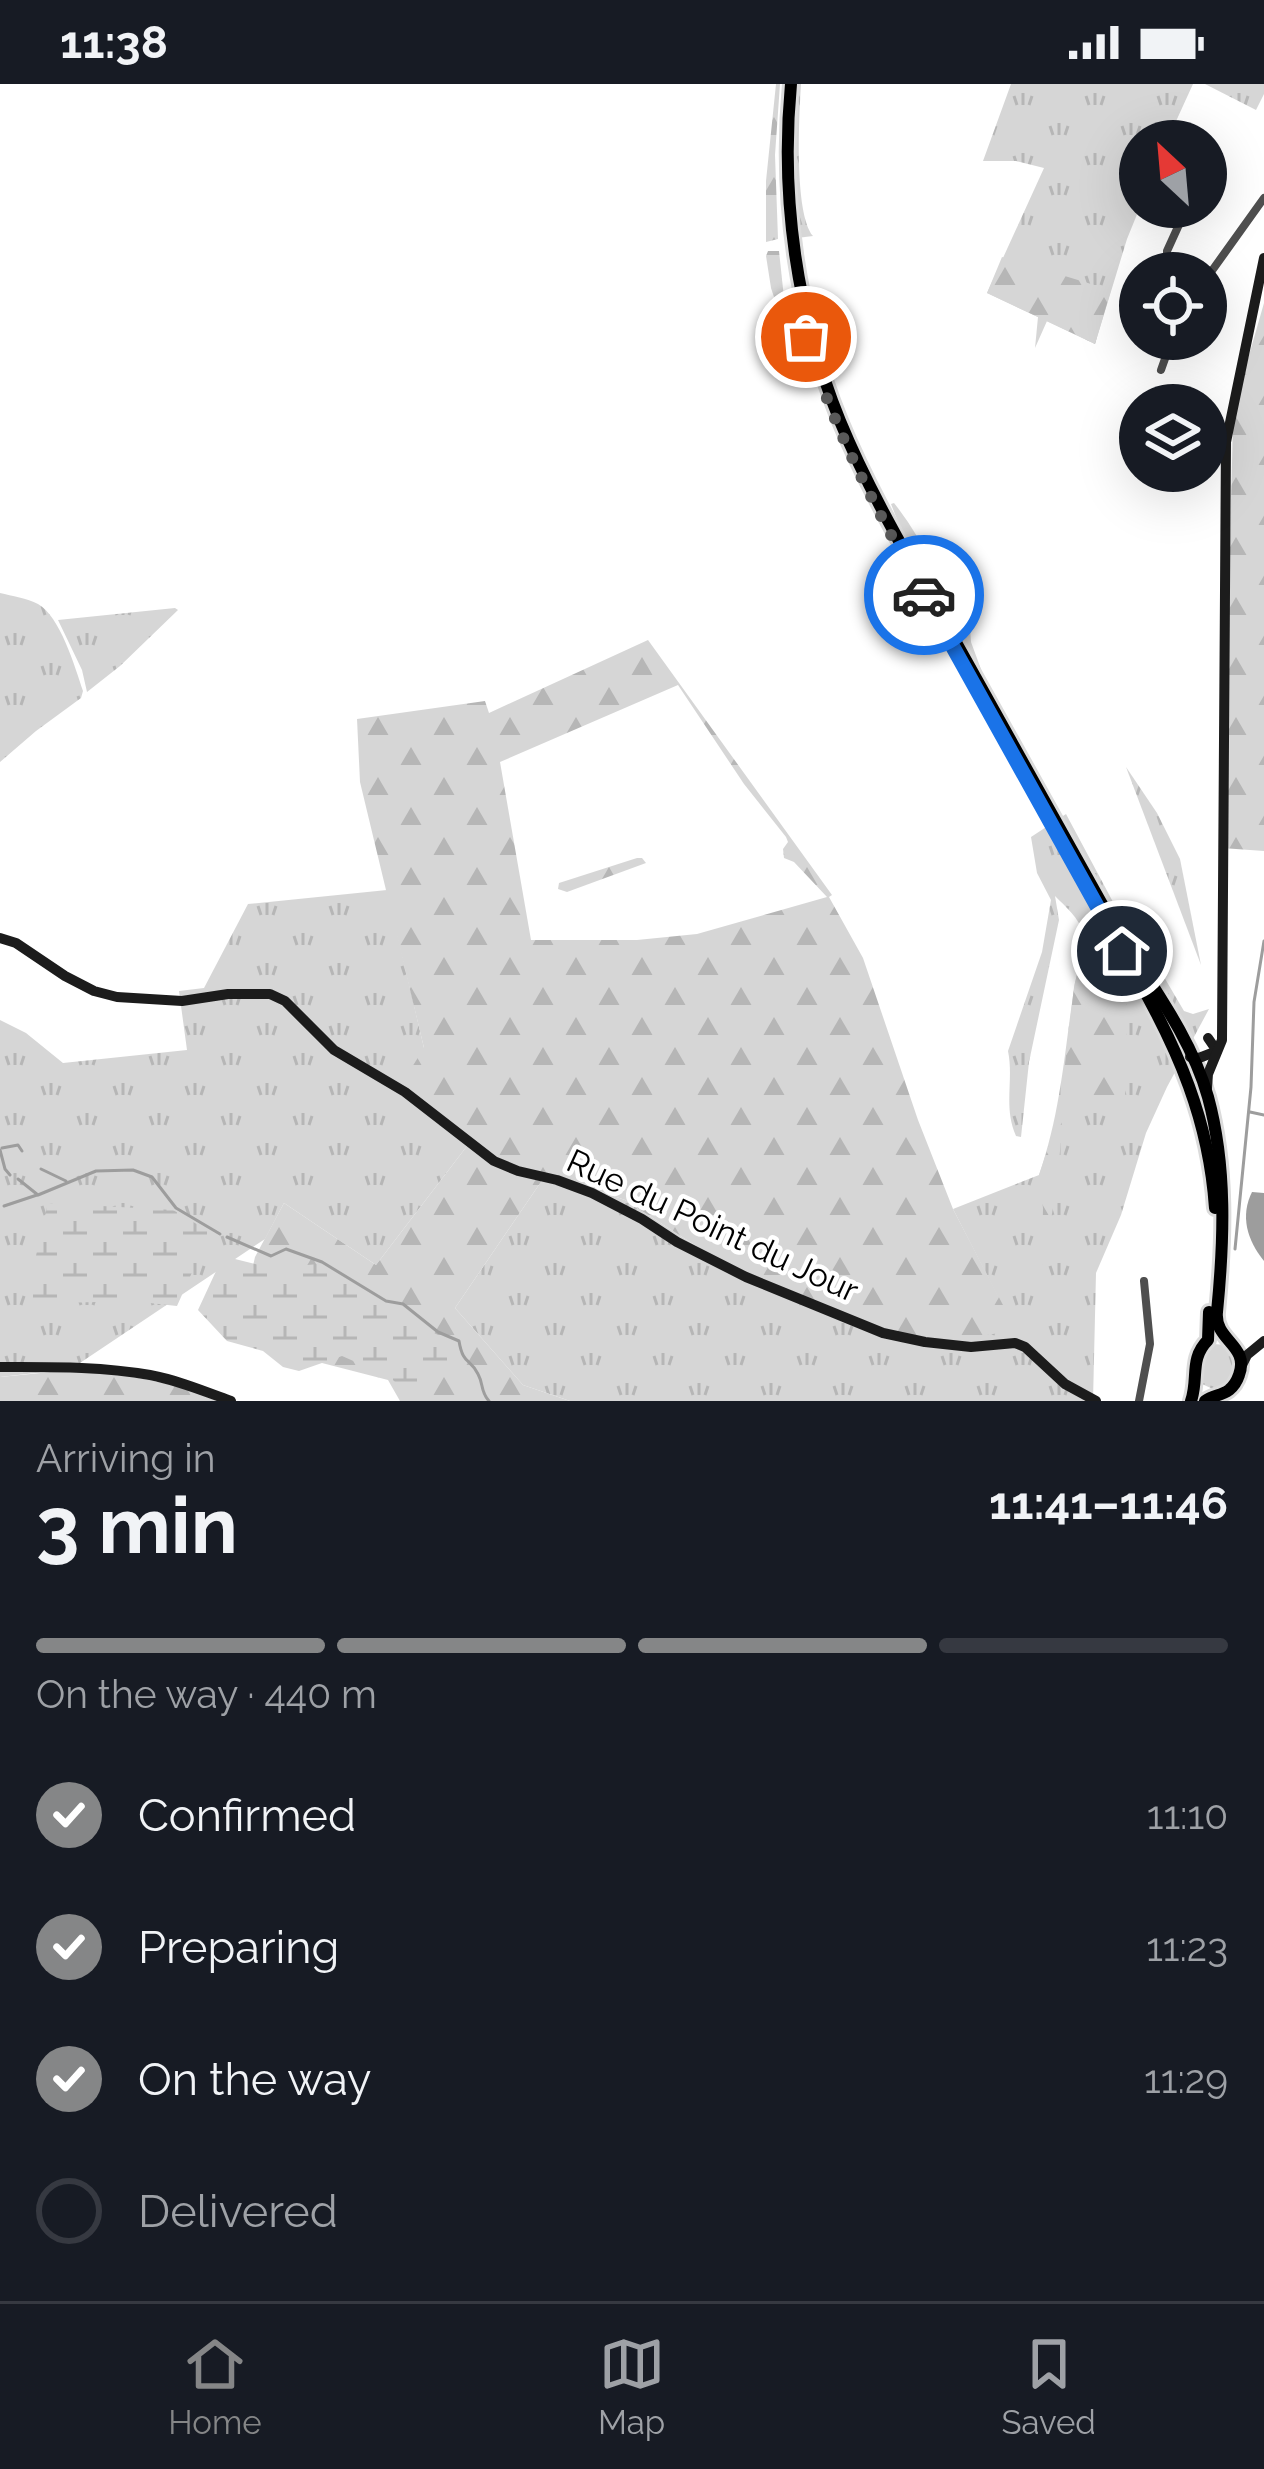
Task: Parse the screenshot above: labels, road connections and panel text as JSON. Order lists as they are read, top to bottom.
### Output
{
  "streets": {
    "street": ["Rue du Point du Jour"]
  },
  "north": "top left",
  "page": {
    "status": "11:38",
    "heading": ["3 min", "Arriving in", "11:41–11:46"],
    "bar": "On the way · 440 m",
    "list": [
      ["Confirmed", "11:10"],
      ["Preparing", "11:23"],
      ["On the way", "11:29"],
      "Delivered"
    ],
    "tabs": ["Home", "Map", "Saved"]
  }
}
